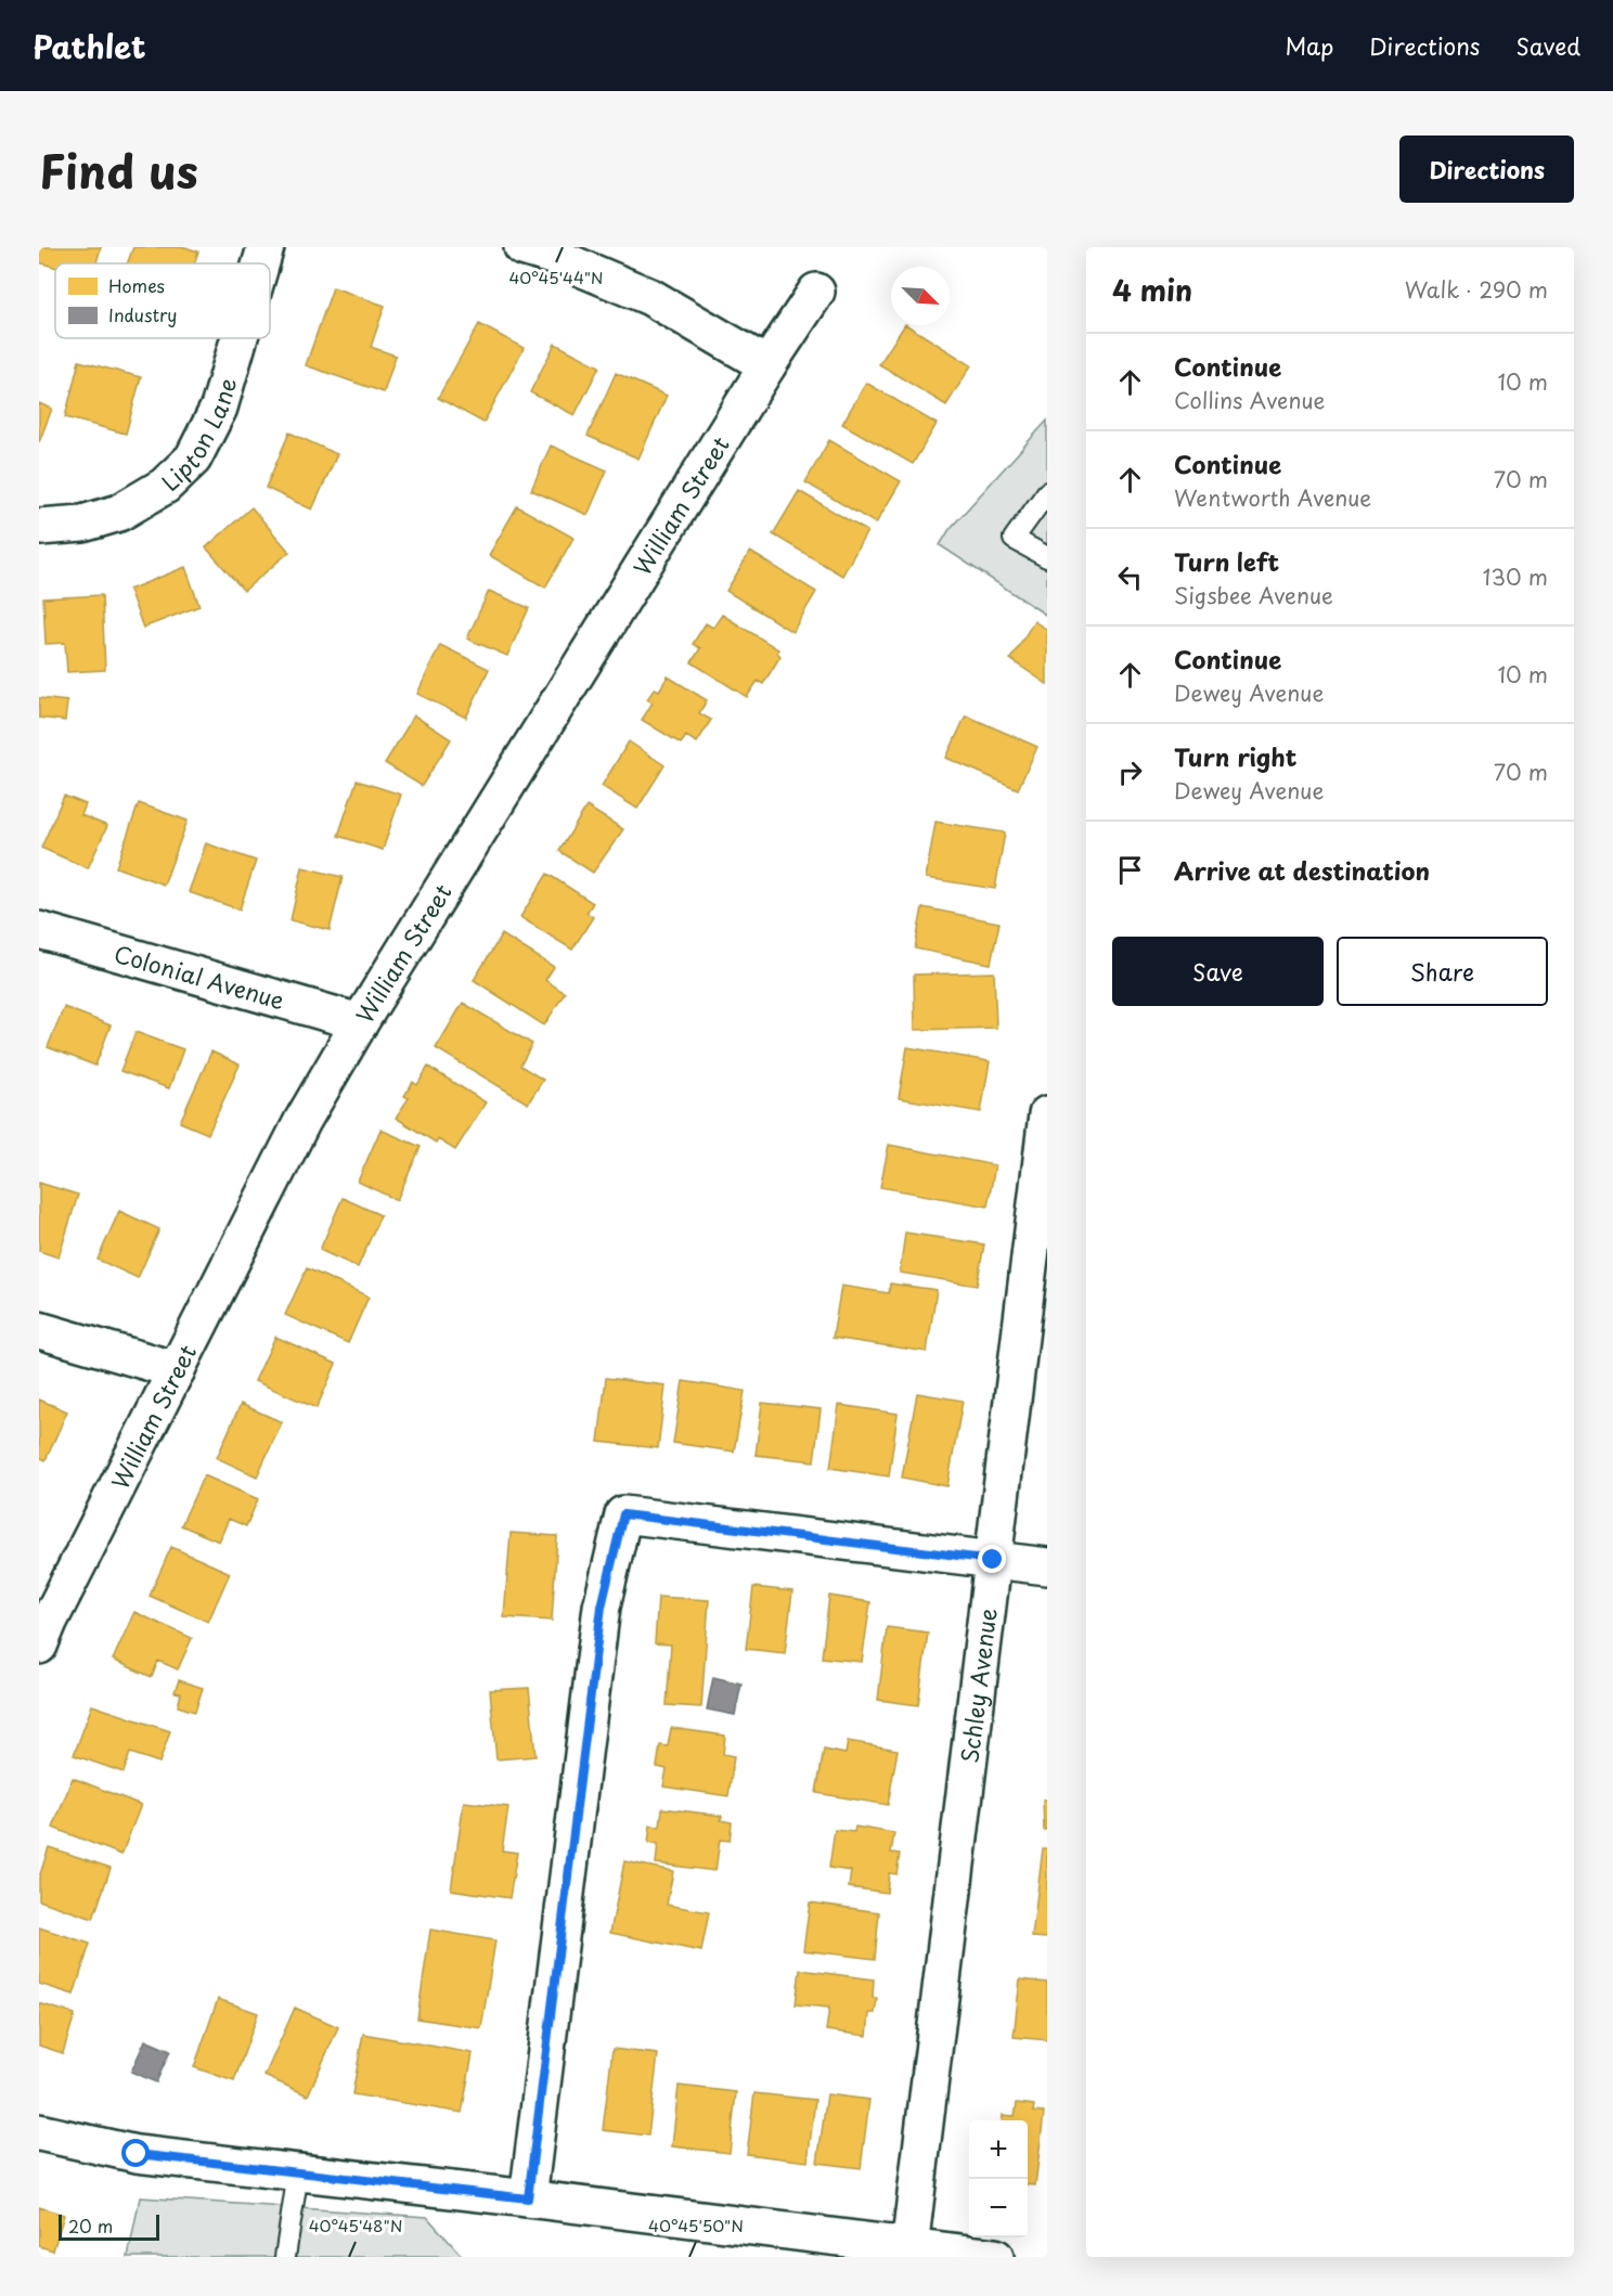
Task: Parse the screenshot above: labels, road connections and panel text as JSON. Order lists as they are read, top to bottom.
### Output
{
  "streets": {
    "street": [
      "Lipton Lane",
      "William Street",
      "Colonial Avenue",
      "Schley Avenue"
    ]
  },
  "crossings": [
    ["William Street", "Colonial Avenue"]
  ],
  "legend": ["Homes", "Industry"],
  "scale_bar": "20 m",
  "north": "bottom right",
  "page": {
    "header": "Pathlet",
    "nav": ["Map", "Directions", "Saved"],
    "title": "Find us",
    "buttons": [
      "Directions",
      ["Save", "Share"]
    ],
    "heading": ["4 min", "Walk · 290 m"],
    "list": [
      ["Continue", "Collins Avenue", "10 m"],
      ["Continue", "Wentworth Avenue", "70 m"],
      ["Turn left", "Sigsbee Avenue", "130 m"],
      ["Continue", "Dewey Avenue", "10 m"],
      ["Turn right", "Dewey Avenue", "70 m"],
      "Arrive at destination"
    ],
    "map_buttons": ["+", "−"],
    "scale": "20 m"
  },
  "coordinates": ["40°45'44\"N", "40°45'48\"N", "40°45'50\"N"]
}
